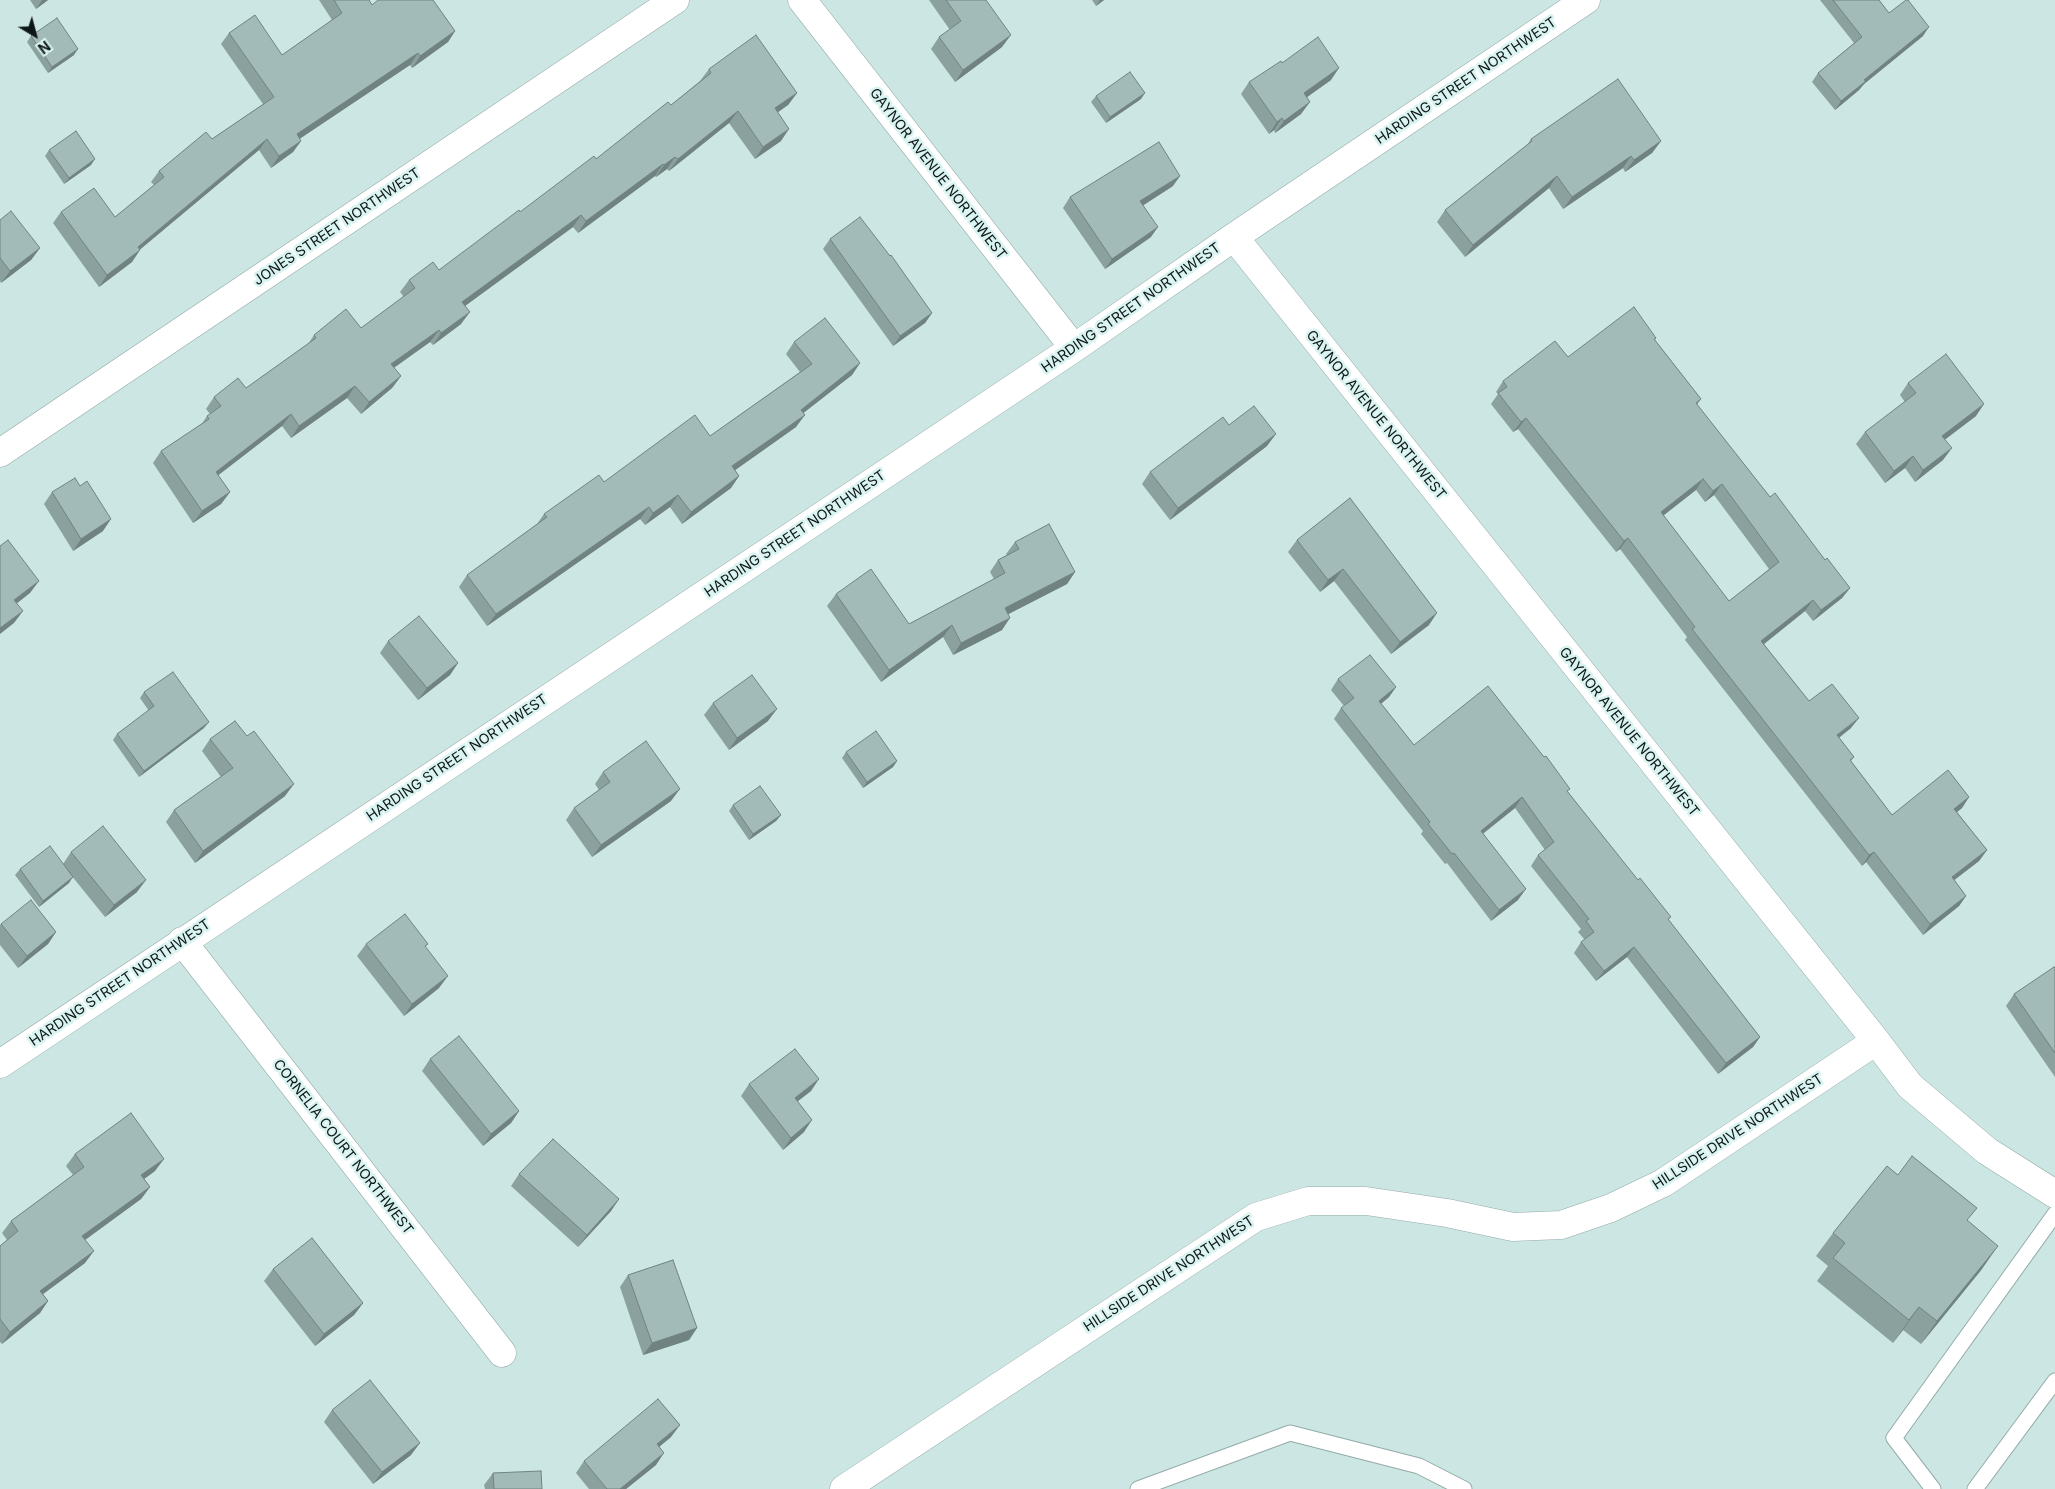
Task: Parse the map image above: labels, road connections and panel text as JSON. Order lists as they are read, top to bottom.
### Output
{
  "streets": {
    "street": [
      "HARDING STREET NORTHWEST",
      "GAYNOR AVENUE NORTHWEST",
      "JONES STREET NORTHWEST",
      "HILLSIDE DRIVE NORTHWEST",
      "CORNELIA COURT NORTHWEST"
    ]
  },
  "crossings": [
    ["HARDING STREET NORTHWEST", "GAYNOR AVENUE NORTHWEST"],
    ["HARDING STREET NORTHWEST", "CORNELIA COURT NORTHWEST"],
    ["GAYNOR AVENUE NORTHWEST", "HILLSIDE DRIVE NORTHWEST"]
  ],
  "north": "bottom right"
}
